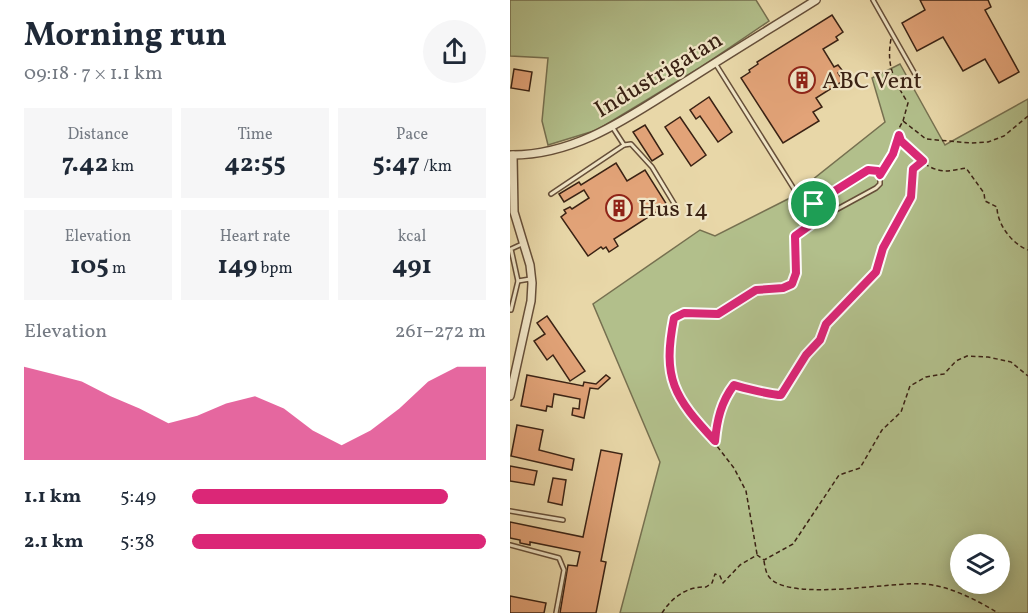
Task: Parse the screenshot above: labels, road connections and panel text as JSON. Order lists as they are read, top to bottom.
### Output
{
  "streets": {
    "street": ["Industrigatan"]
  },
  "places": {
    "building": ["ABC Vent", "Hus 14"]
  },
  "page": {
    "heading": ["Morning run", "09:18 · 7 × 1.1 km"],
    "stats": [
      ["Distance", "7.42 km"],
      ["Time", "42:55"],
      ["Pace", "5:47 /km"],
      ["Elevation", "105 m"],
      ["Heart rate", "149 bpm"],
      ["kcal", "491"]
    ],
    "chart": ["Elevation", "261–272 m"],
    "list": [
      {
        "name": "1.1 km",
        "note": "5:49"
      },
      {
        "name": "2.1 km",
        "note": "5:38"
      }
    ]
  }
}
